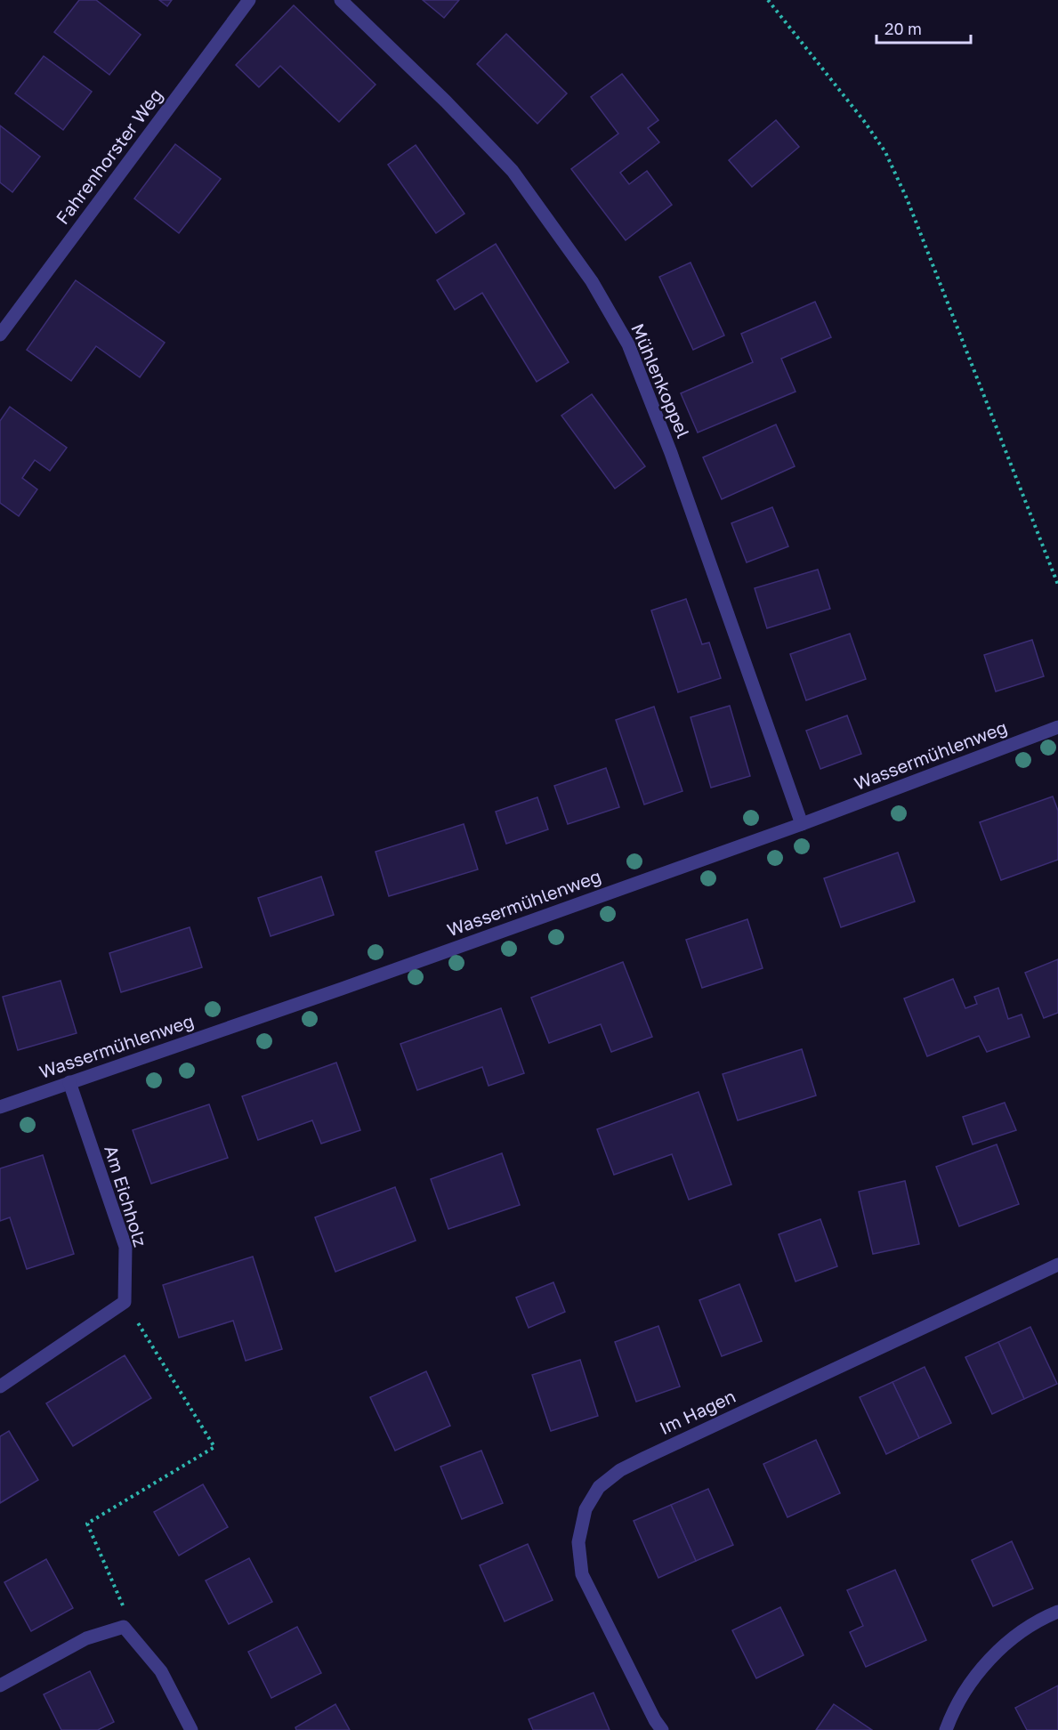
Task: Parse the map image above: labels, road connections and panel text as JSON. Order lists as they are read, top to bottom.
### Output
{
  "streets": {
    "street": [
      "Fahrenhorster Weg",
      "Mühlenkoppel",
      "Wassermühlenweg",
      "Am Eichholz",
      "Im Hagen"
    ]
  },
  "crossings": [
    ["Mühlenkoppel", "Wassermühlenweg"],
    ["Wassermühlenweg", "Am Eichholz"]
  ],
  "scale_bar": "20 m"
}
